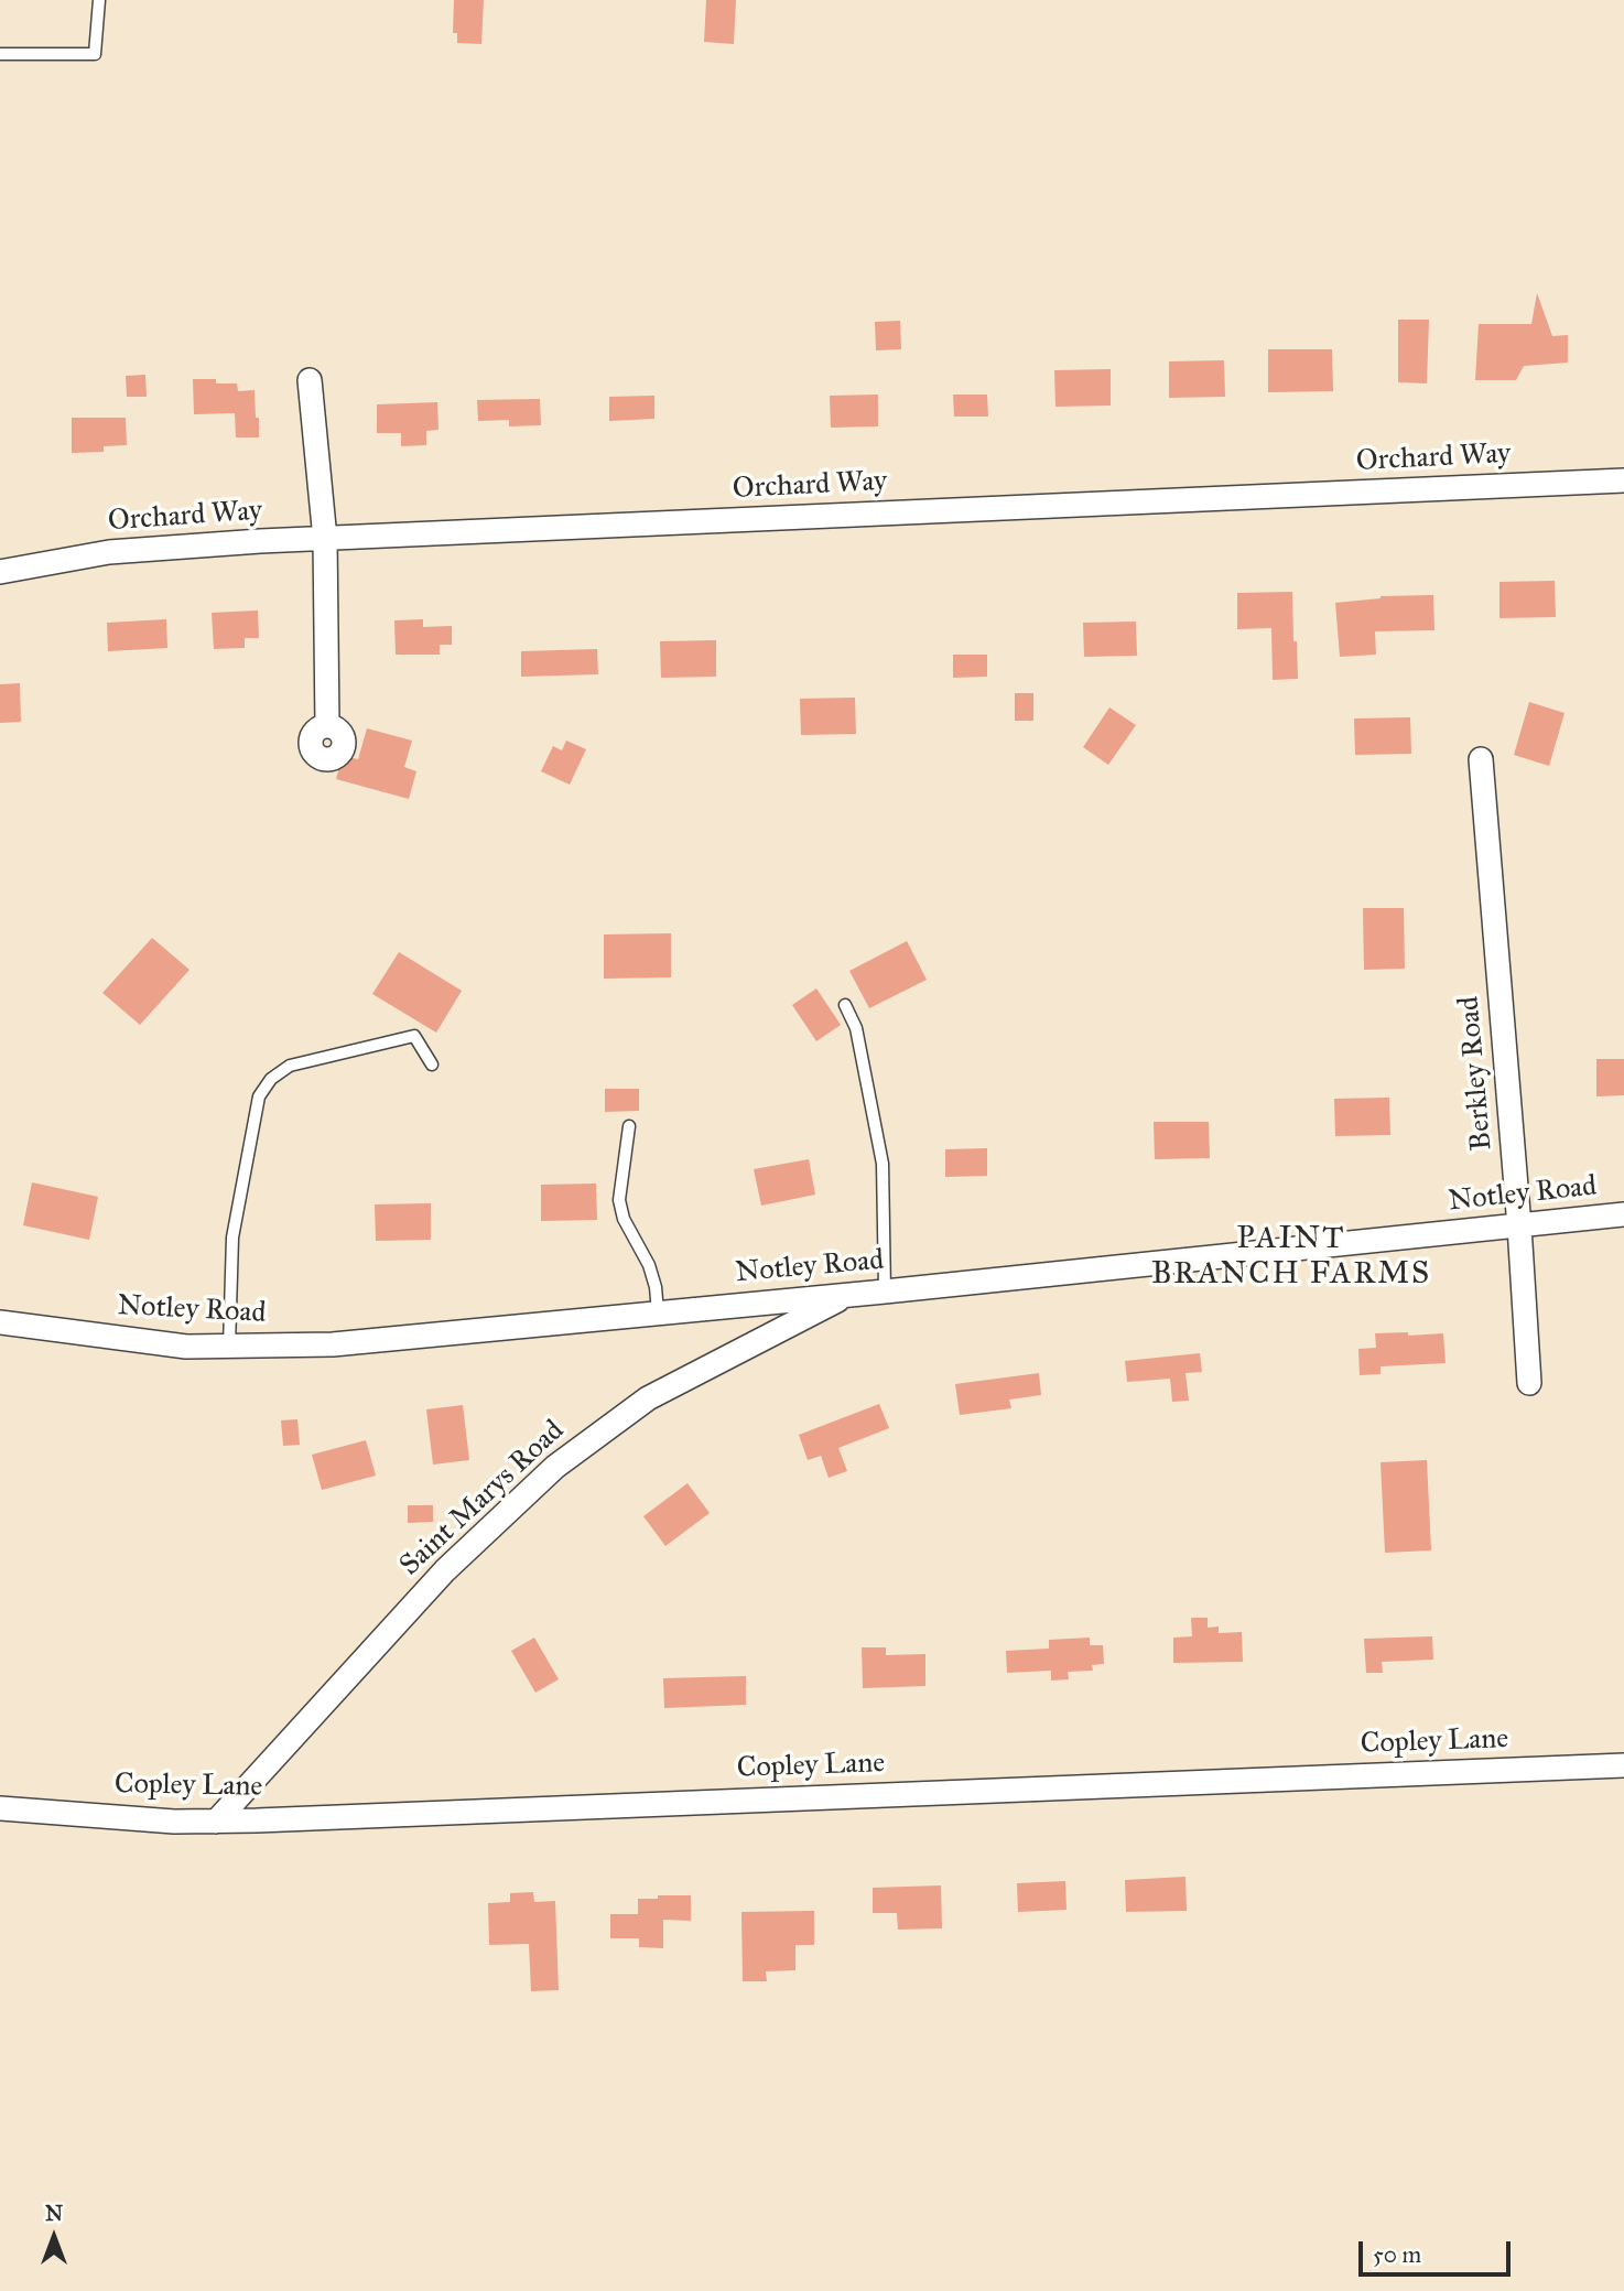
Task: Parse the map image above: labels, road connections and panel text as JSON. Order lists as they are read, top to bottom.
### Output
{
  "streets": {
    "street": [
      "Orchard Way",
      "Berkley Road",
      "Notley Road",
      "Saint Marys Road",
      "Copley Lane"
    ]
  },
  "crossings": [
    ["Berkley Road", "Notley Road"],
    ["Notley Road", "Saint Marys Road"],
    ["Saint Marys Road", "Copley Lane"]
  ],
  "districts": ["PAINT BRANCH FARMS"],
  "scale_bar": "50 m",
  "north": "top"
}
